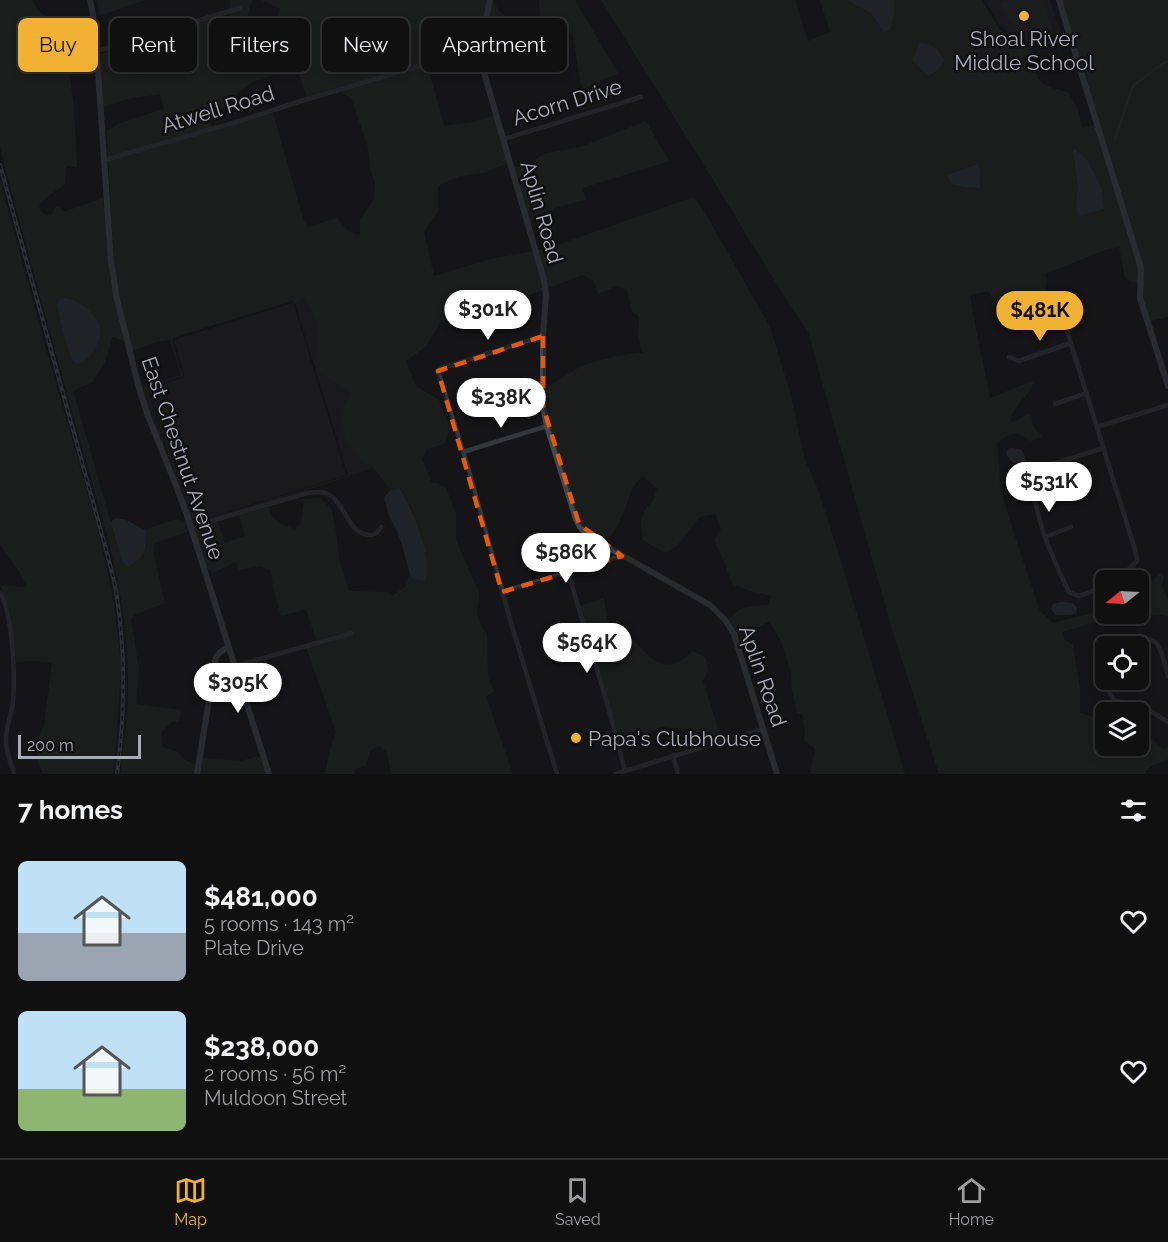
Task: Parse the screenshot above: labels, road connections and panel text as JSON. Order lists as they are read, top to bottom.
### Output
{
  "streets": {
    "street": [
      "Acorn Drive",
      "Atwell Road",
      "Aplin Road",
      "East Chestnut Avenue"
    ]
  },
  "crossings": [
    ["Acorn Drive", "Aplin Road"],
    ["Atwell Road", "East Chestnut Avenue"]
  ],
  "places": ["Shoal River Middle School", "Papa's Clubhouse"],
  "scale_bar": "200 m",
  "north": "left",
  "page": {
    "chip": [
      "Buy",
      "Rent",
      "Filters",
      "New",
      "Apartment"
    ],
    "price": [
      "$301K",
      "$481K",
      "$238K",
      "$531K",
      "$586K",
      "$564K",
      "$305K"
    ],
    "scale": "200 m",
    "heading": "7 homes",
    "list": [
      {
        "name": "$481,000",
        "note": "5 rooms · 143 m² · Plate Drive"
      },
      {
        "name": "$238,000",
        "note": "2 rooms · 56 m² · Muldoon Street"
      }
    ],
    "tabs": ["Map", "Saved", "Home"]
  }
}
